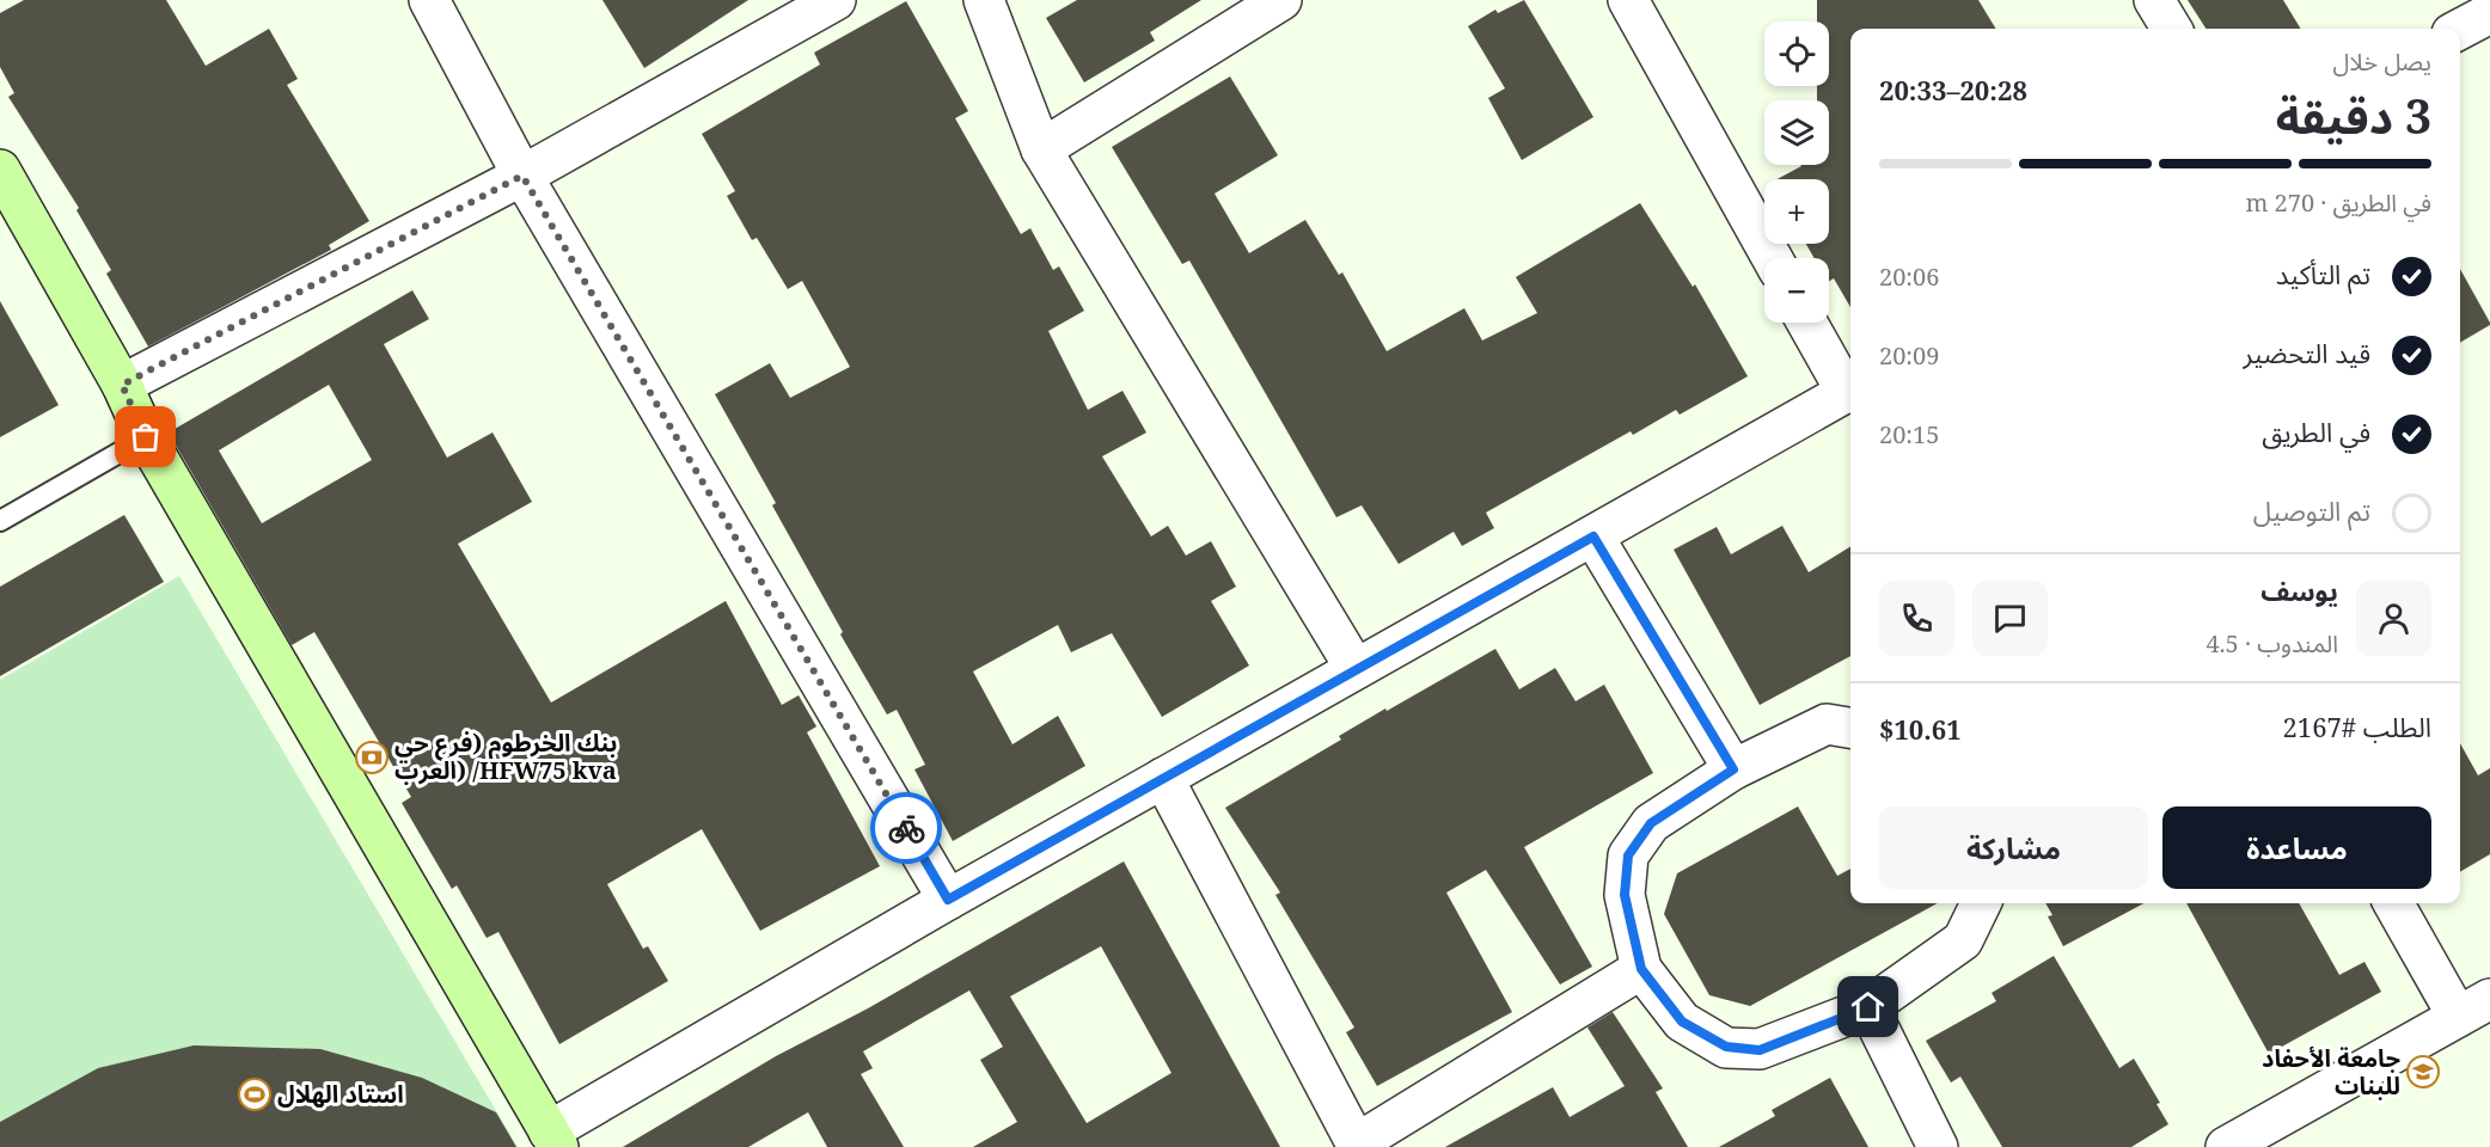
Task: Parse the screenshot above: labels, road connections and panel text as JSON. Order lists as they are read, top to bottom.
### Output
{
  "places": {
    "bank": ["بنك الخرطوم (فرع حي العرب) /HFW75 kva"],
    "school or university": ["جامعة الأحفاد للبنات"],
    "sports": ["استاد الهلال"]
  },
  "page": {
    "map_buttons": ["+", "−"],
    "heading": ["3 دقيقة", "يصل خلال", "20:28–20:33"],
    "panel": [
      "يوسف",
      "المندوب · 4.5",
      "الطلب #2167",
      "$10.61"
    ],
    "bar": "في الطريق · 270 m",
    "list": [
      ["تم التأكيد", "20:06"],
      ["قيد التحضير", "20:09"],
      ["في الطريق", "20:15"],
      "تم التوصيل"
    ],
    "buttons": ["مساعدة", "مشاركة"]
  }
}
